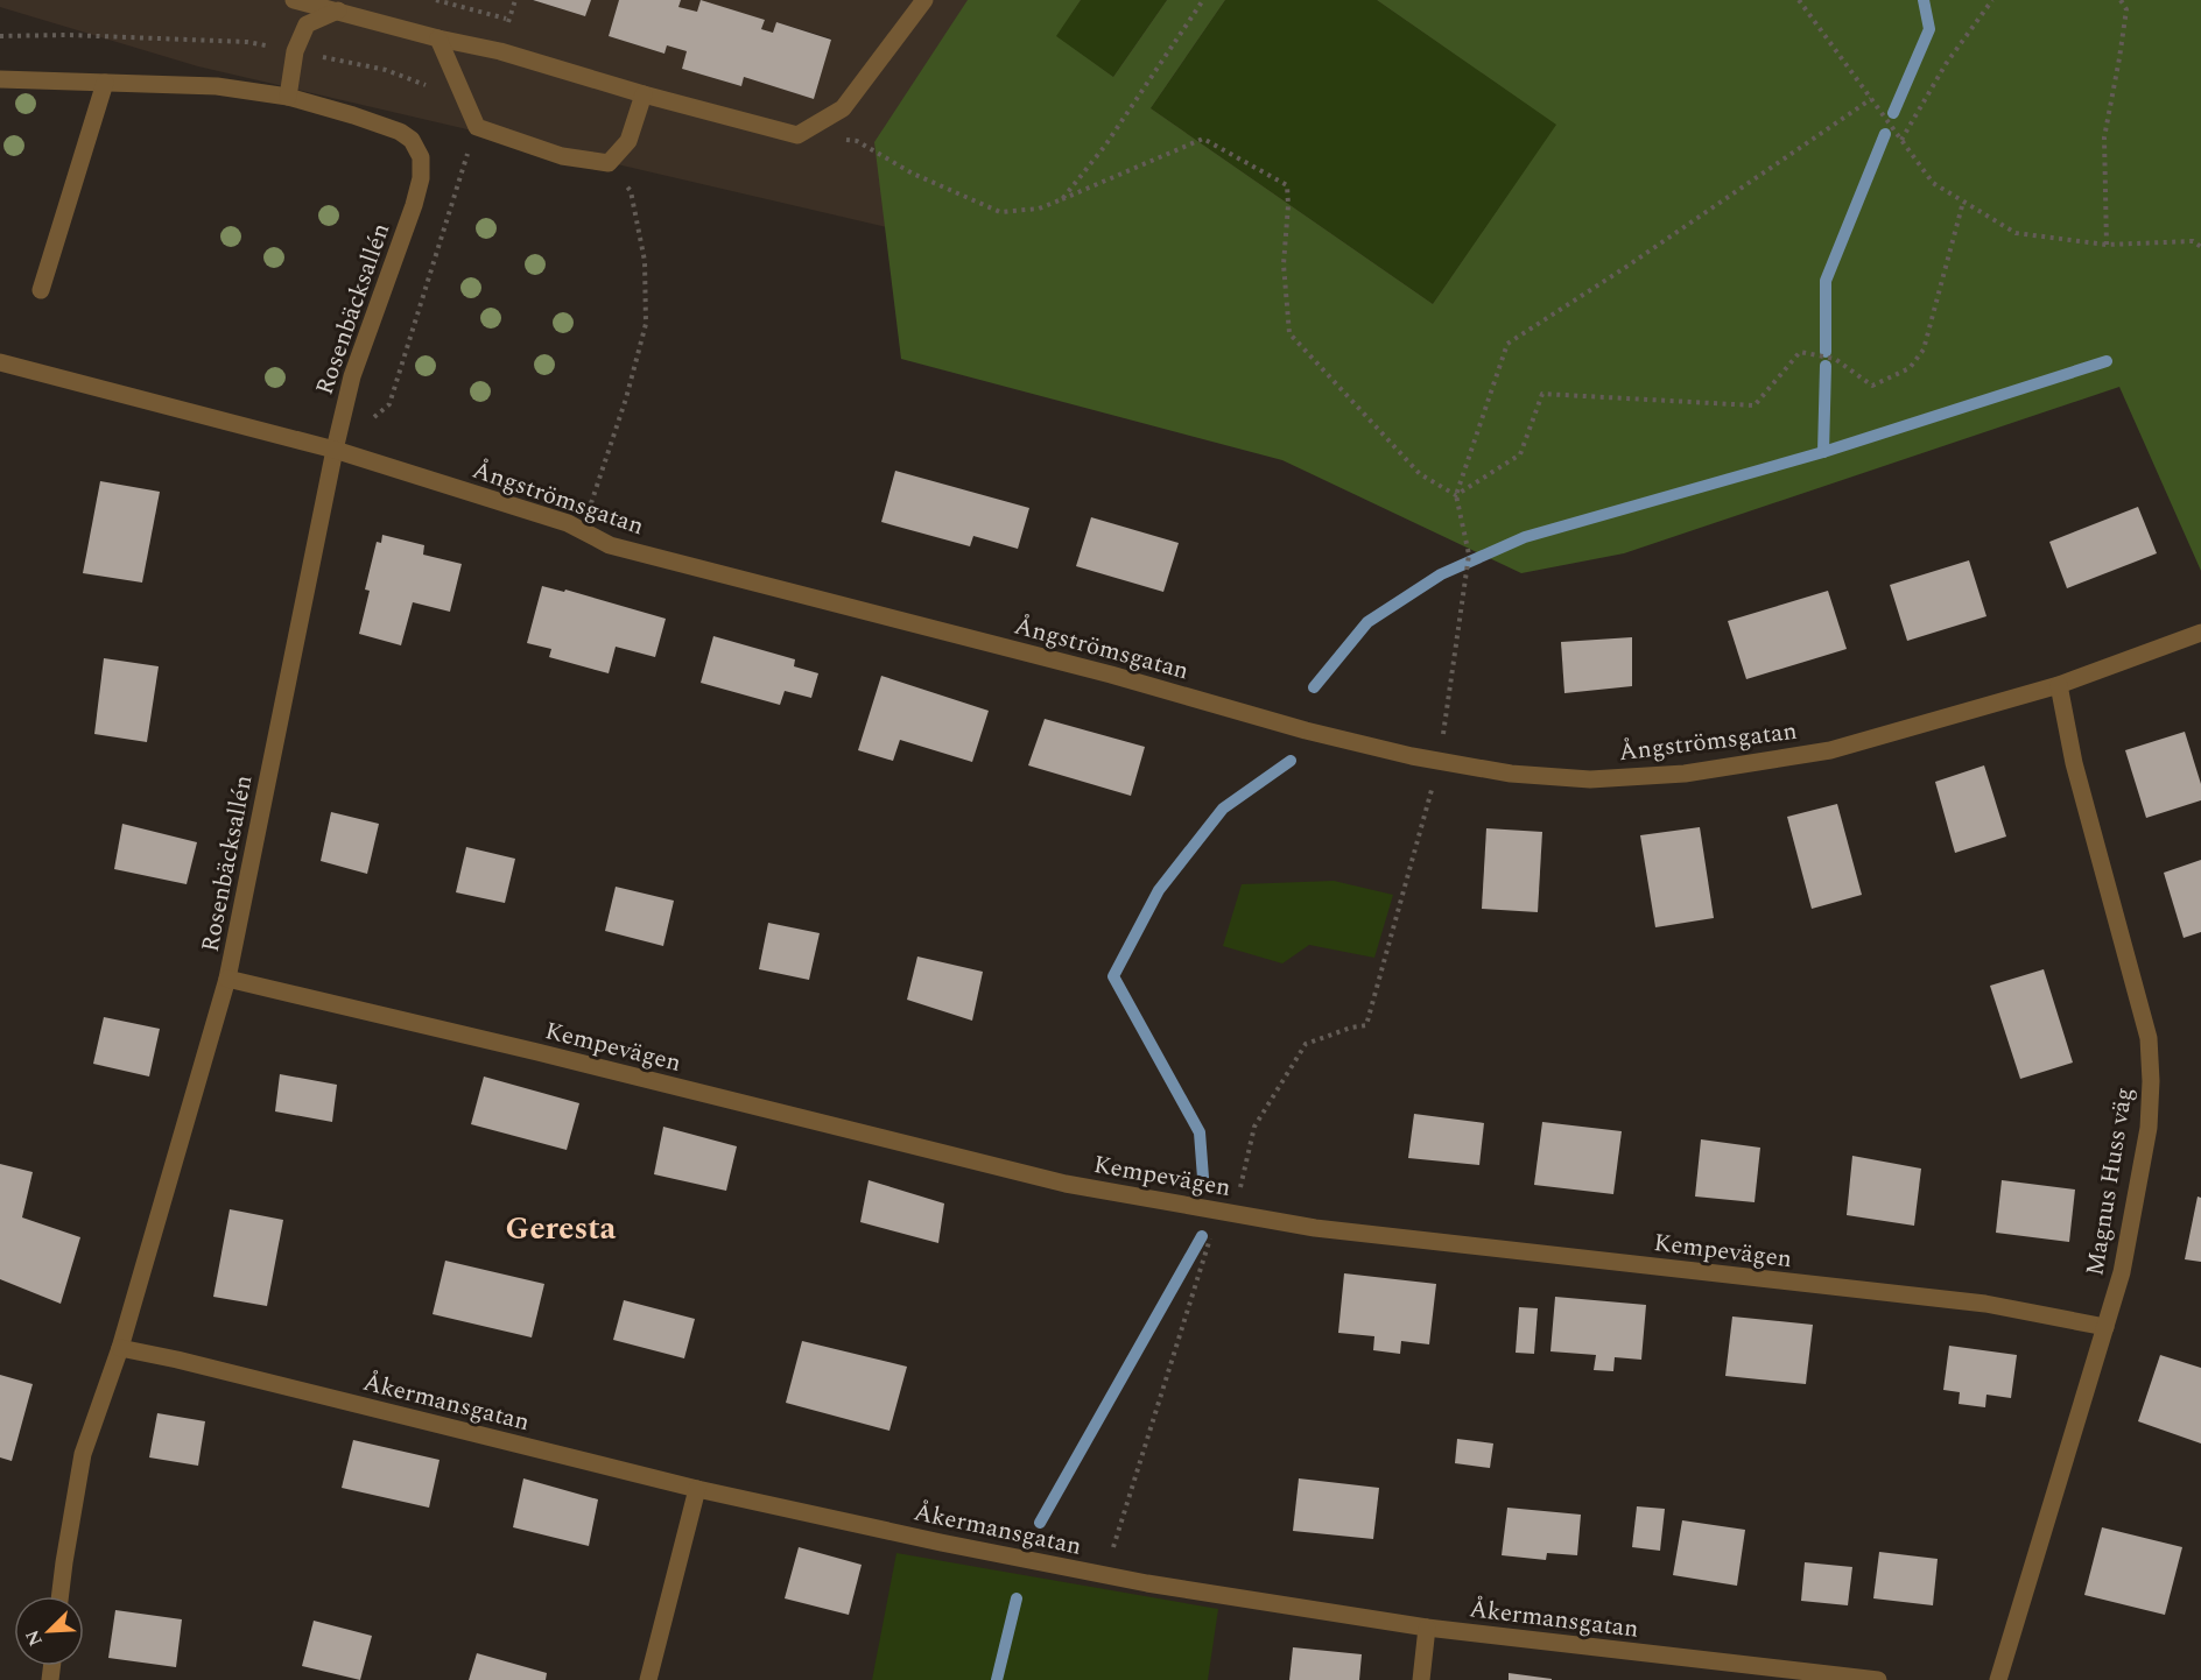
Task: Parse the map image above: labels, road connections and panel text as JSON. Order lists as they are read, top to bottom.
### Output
{
  "streets": {
    "street": [
      "Rosenbäcksallén",
      "Ångströmsgatan",
      "Kempevägen",
      "Magnus Huss väg",
      "Åkermansgatan"
    ]
  },
  "crossings": [
    ["Rosenbäcksallén", "Ångströmsgatan"],
    ["Rosenbäcksallén", "Kempevägen"],
    ["Rosenbäcksallén", "Åkermansgatan"],
    ["Ångströmsgatan", "Magnus Huss väg"],
    ["Kempevägen", "Magnus Huss väg"]
  ],
  "districts": ["Geresta"],
  "north": "bottom left"
}
